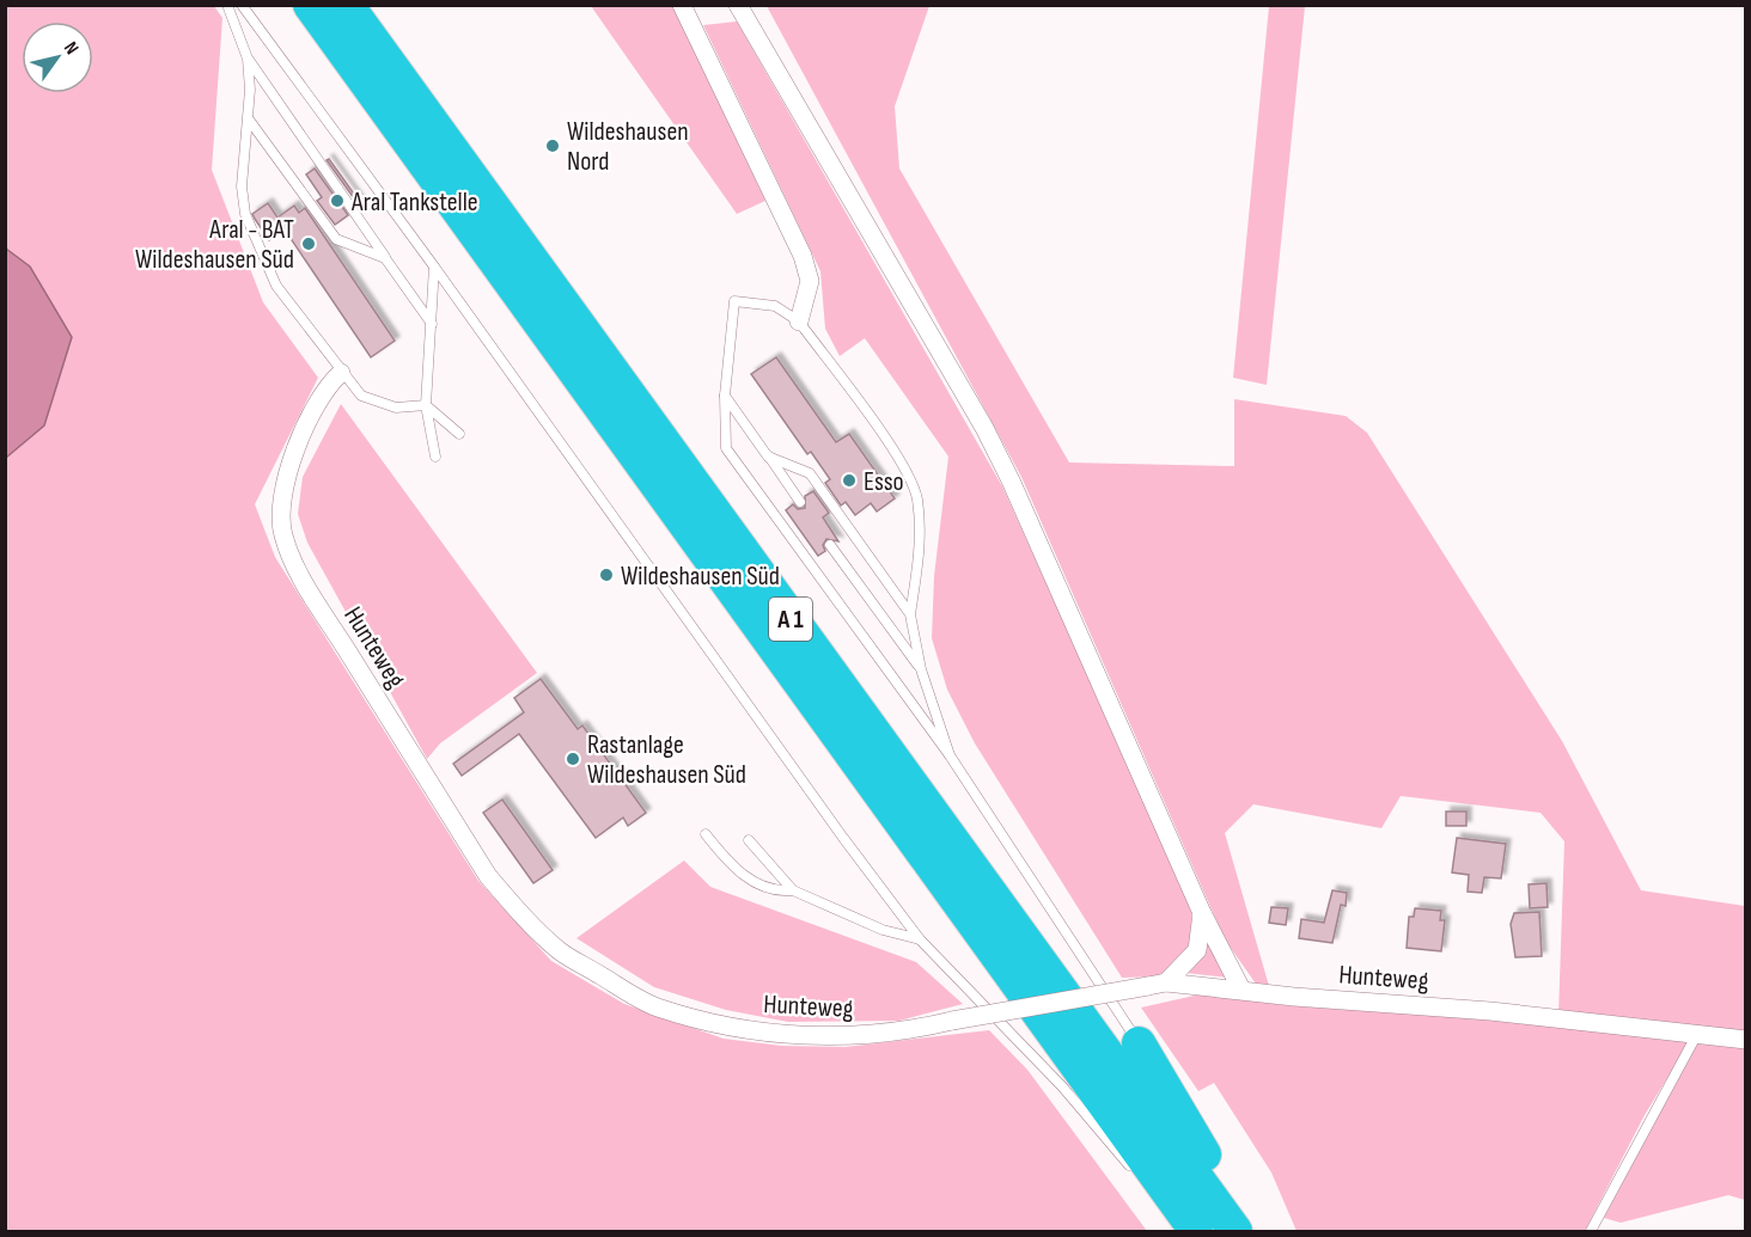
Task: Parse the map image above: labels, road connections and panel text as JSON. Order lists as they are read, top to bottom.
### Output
{
  "streets": {
    "highway": ["A 1"],
    "street": ["Hunteweg"]
  },
  "places": [
    "Wildeshausen Nord",
    "Aral Tankstelle",
    "Aral - BAT Wildeshausen Süd",
    "Esso",
    "Wildeshausen Süd",
    "Rastanlage Wildeshausen Süd"
  ],
  "north": "top right"
}
